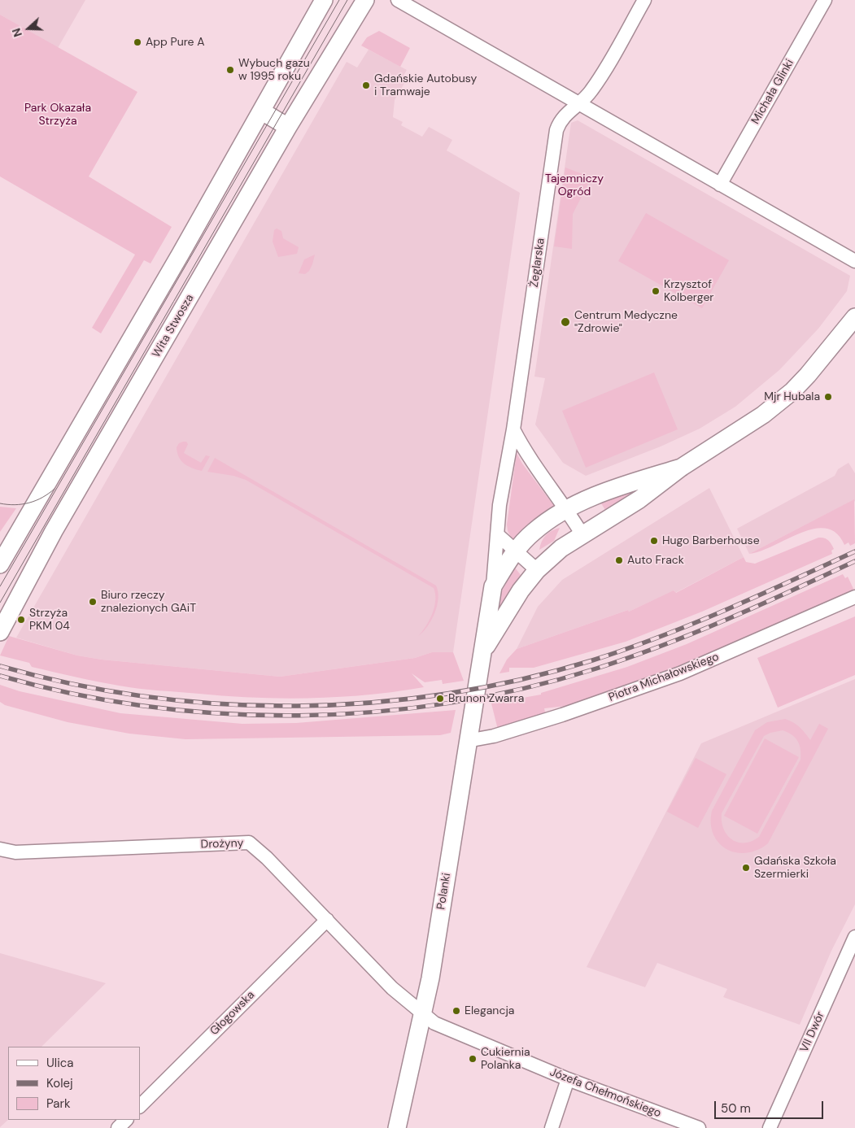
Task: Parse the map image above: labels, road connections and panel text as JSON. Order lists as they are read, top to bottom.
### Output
{
  "streets": {
    "street": [
      "Michała Glinki",
      "Żeglarska",
      "Wita Stwosza",
      "Piotra Michałowskiego",
      "Drożyny",
      "Polanki",
      "Głogowska",
      "VII Dwór",
      "Józefa Chełmońskiego"
    ]
  },
  "crossings": [
    ["Żeglarska", "Polanki"],
    ["Piotra Michałowskiego", "Polanki"],
    ["Drożyny", "Polanki"],
    ["Drożyny", "Głogowska"],
    ["Drożyny", "Józefa Chełmońskiego"],
    ["Polanki", "Józefa Chełmońskiego"]
  ],
  "parks": ["Park Okazała Strzyża", "Tajemniczy Ogród"],
  "places": [
    "App Pure A",
    "Wybuch gazu w 1995 roku",
    "Gdańskie Autobusy i Tramwaje",
    "Krzysztof Kolberger",
    "Centrum Medyczne \"Zdrowie\"",
    "Mjr Hubala",
    "Hugo Barberhouse",
    "Auto Frack",
    "Biuro rzeczy znalezionych GAiT",
    "Strzyża PKM 04",
    "Brunon Zwarra",
    "Gdańska Szkoła Szermierki",
    "Elegancja",
    "Cukiernia Polanka"
  ],
  "legend": ["Ulica", "Kolej", "Park"],
  "scale_bar": "50 m",
  "north": "left"
}
